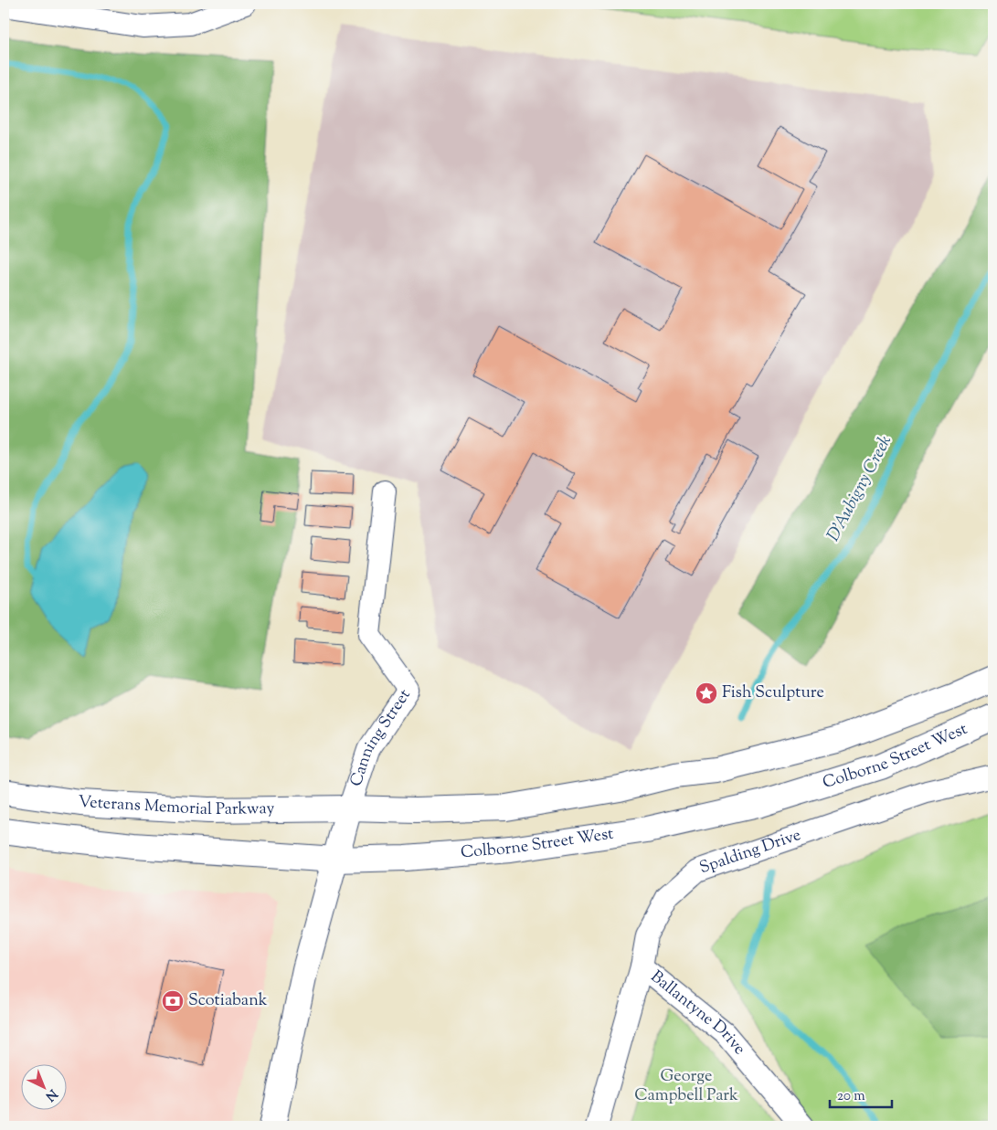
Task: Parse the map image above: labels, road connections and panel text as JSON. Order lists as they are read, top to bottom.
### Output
{
  "streets": {
    "main road": ["Canning Street", "Colborne Street West", "Veterans Memorial Parkway"],
    "street": ["Spalding Drive", "Ballantyne Drive"]
  },
  "crossings": [
    ["Canning Street", "Colborne Street West"],
    ["Canning Street", "Veterans Memorial Parkway"],
    ["Spalding Drive", "Ballantyne Drive"]
  ],
  "water": ["D'Aubigny Creek"],
  "parks": ["George Campbell Park"],
  "places": {
    "place": ["Fish Sculpture"],
    "bank": ["Scotiabank"]
  },
  "scale_bar": "20 m",
  "north": "bottom right"
}
